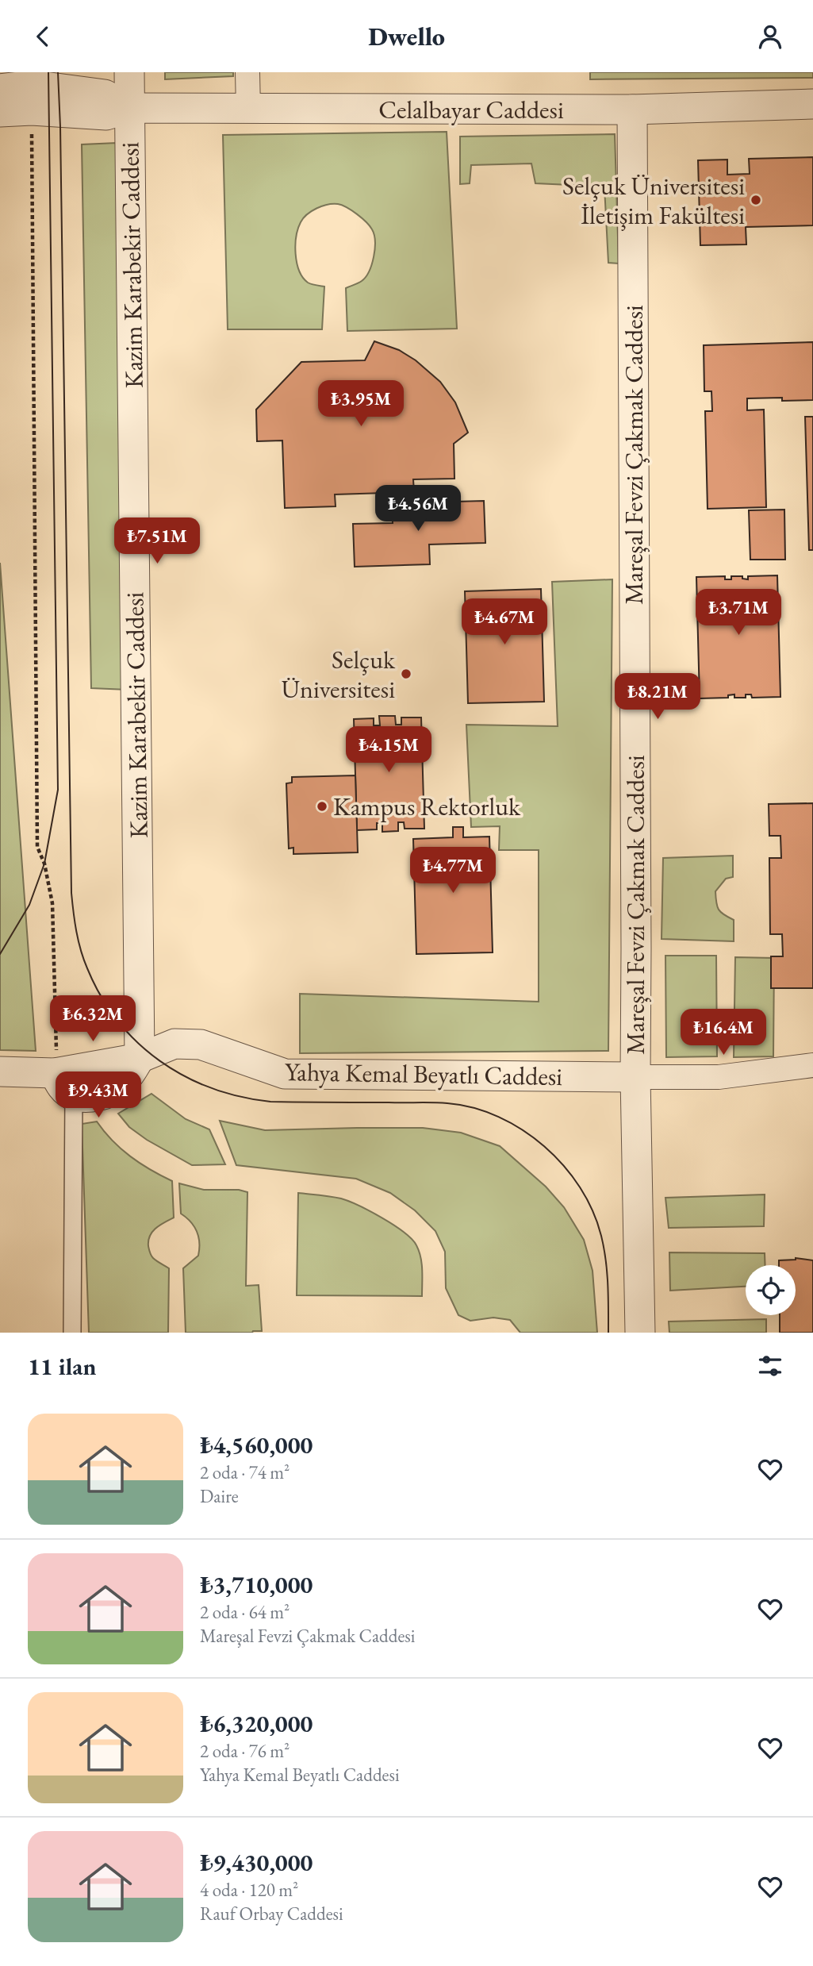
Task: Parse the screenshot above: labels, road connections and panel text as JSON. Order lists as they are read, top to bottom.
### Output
{
  "streets": {
    "street": [
      "Celalbayar Caddesi",
      "Kazim Karabekir Caddesi",
      "Mareşal Fevzi Çakmak Caddesi",
      "Yahya Kemal Beyatlı Caddesi"
    ]
  },
  "crossings": [
    ["Celalbayar Caddesi", "Kazim Karabekir Caddesi"],
    ["Celalbayar Caddesi", "Mareşal Fevzi Çakmak Caddesi"],
    ["Kazim Karabekir Caddesi", "Yahya Kemal Beyatlı Caddesi"],
    ["Mareşal Fevzi Çakmak Caddesi", "Yahya Kemal Beyatlı Caddesi"]
  ],
  "places": ["Selçuk Üniversitesi İletişim Fakültesi", "Selçuk Üniversitesi", "Kampus Rektorluk"],
  "page": {
    "header": "Dwello",
    "price": [
      "₺3.95M",
      "₺4.56M",
      "₺7.51M",
      "₺3.71M",
      "₺4.67M",
      "₺8.21M",
      "₺4.15M",
      "₺4.77M",
      "₺6.32M",
      "₺16.4M",
      "₺9.43M"
    ],
    "heading": "11 ilan",
    "list": [
      {
        "name": "₺4,560,000",
        "note": "2 oda · 74 m² · Daire"
      },
      {
        "name": "₺3,710,000",
        "note": "2 oda · 64 m² · Mareşal Fevzi Çakmak Caddesi"
      },
      {
        "name": "₺6,320,000",
        "note": "2 oda · 76 m² · Yahya Kemal Beyatlı Caddesi"
      },
      {
        "name": "₺9,430,000",
        "note": "4 oda · 120 m² · Rauf Orbay Caddesi"
      }
    ]
  }
}
